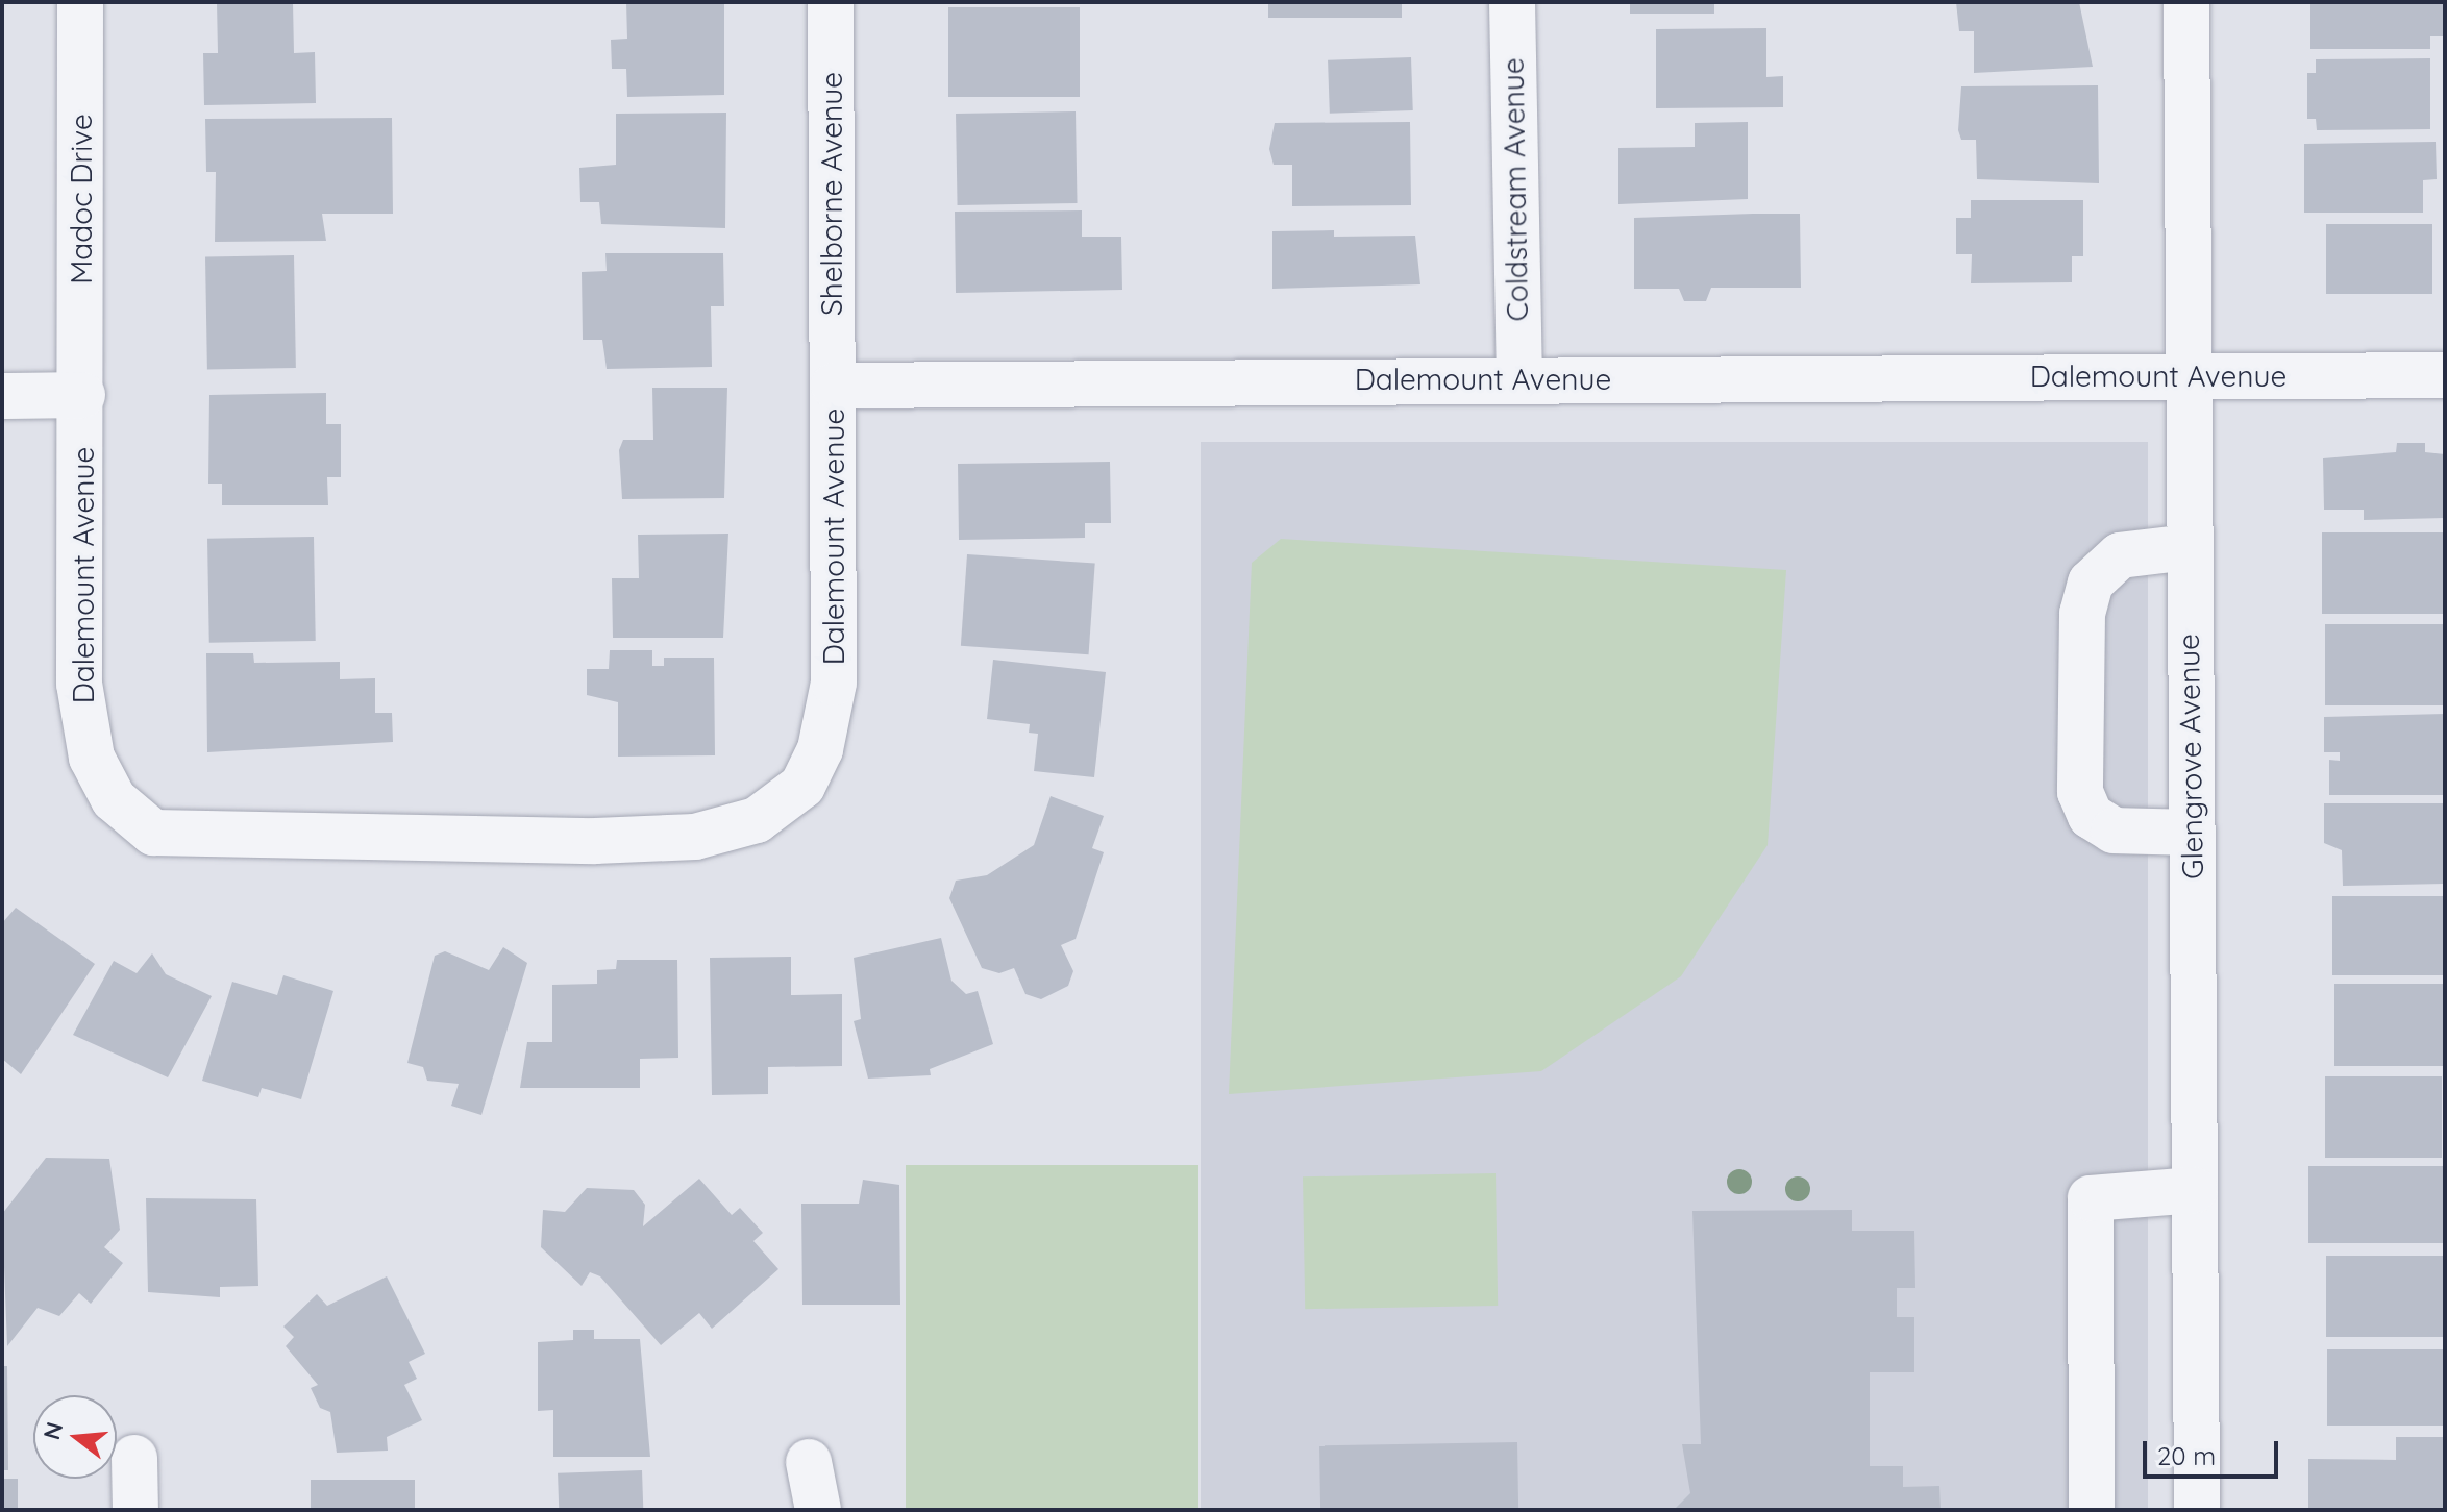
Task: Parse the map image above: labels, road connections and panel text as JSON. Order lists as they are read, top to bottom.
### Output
{
  "streets": {
    "street": [
      "Coldstream Avenue",
      "Shelborne Avenue",
      "Madoc Drive",
      "Dalemount Avenue",
      "Glengrove Avenue"
    ]
  },
  "crossings": [
    ["Coldstream Avenue", "Dalemount Avenue"],
    ["Shelborne Avenue", "Dalemount Avenue"],
    ["Madoc Drive", "Dalemount Avenue"],
    ["Dalemount Avenue", "Glengrove Avenue"]
  ],
  "scale_bar": "20 m",
  "north": "left"
}
